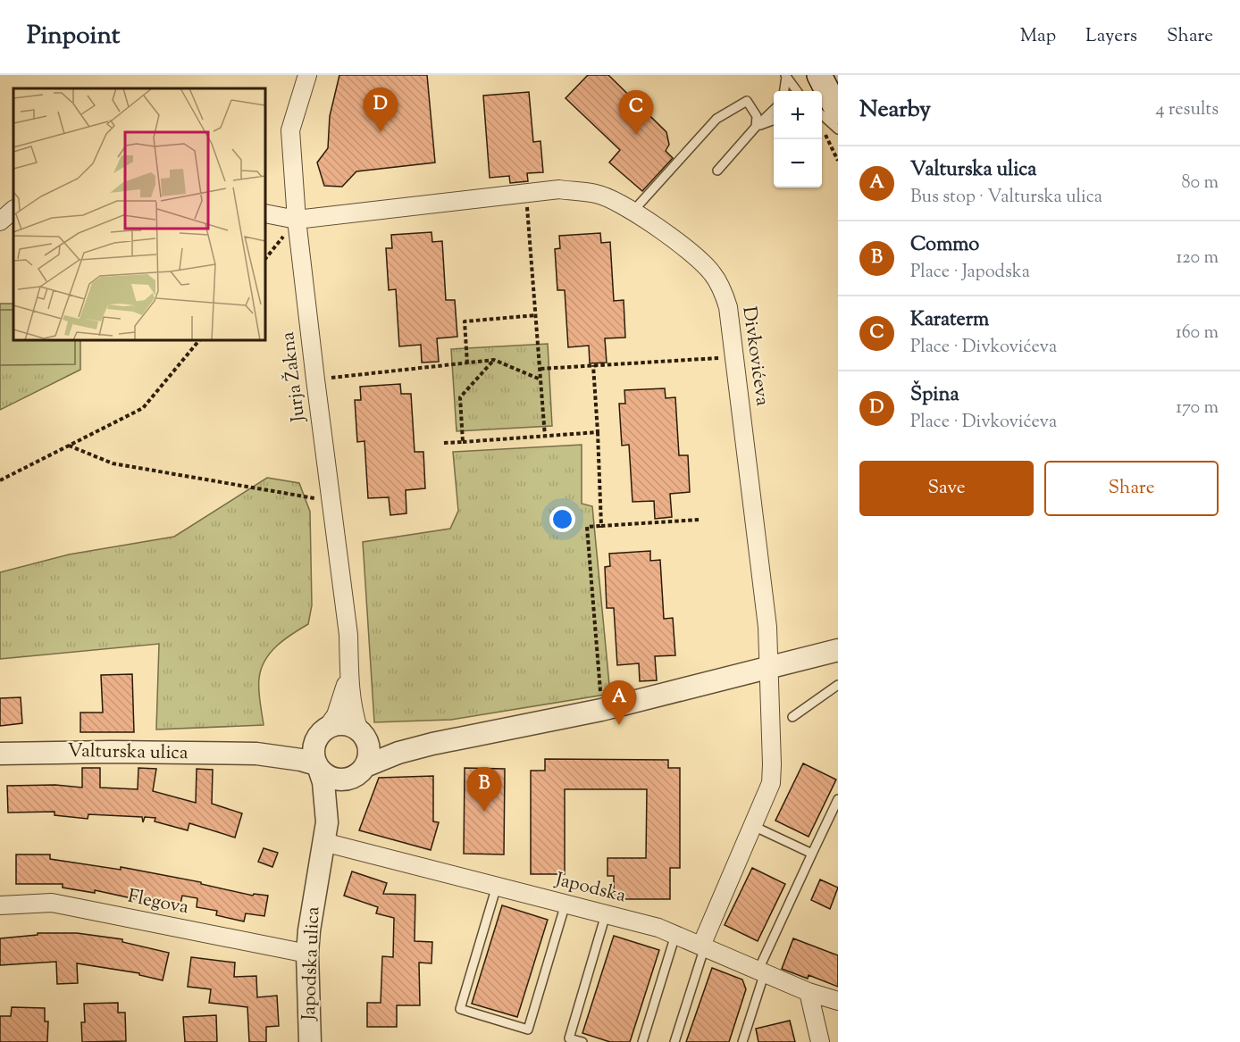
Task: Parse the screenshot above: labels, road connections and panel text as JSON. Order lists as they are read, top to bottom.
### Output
{
  "streets": {
    "street": [
      "Divkovićeva",
      "Jurja Žakna",
      "Valturska ulica",
      "Japodska",
      "Flegova",
      "Japodska ulica"
    ]
  },
  "crossings": [
    ["Divkovićeva", "Jurja Žakna"],
    ["Divkovićeva", "Japodska"],
    ["Jurja Žakna", "Valturska ulica"],
    ["Jurja Žakna", "Japodska ulica"],
    ["Valturska ulica", "Japodska ulica"],
    ["Japodska", "Japodska ulica"],
    ["Flegova", "Japodska ulica"]
  ],
  "page": {
    "header": "Pinpoint",
    "nav": ["Map", "Layers", "Share"],
    "heading": ["Nearby", "4 results"],
    "pins": [
      "D",
      "C",
      "A",
      "B"
    ],
    "map_buttons": ["+", "−"],
    "list": [
      {
        "mark": "A",
        "name": "Valturska ulica",
        "note": "Bus stop · Valturska ulica",
        "value": "80 m"
      },
      {
        "mark": "B",
        "name": "Commo",
        "note": "Place · Japodska",
        "value": "120 m"
      },
      {
        "mark": "C",
        "name": "Karaterm",
        "note": "Place · Divkovićeva",
        "value": "160 m"
      },
      {
        "mark": "D",
        "name": "Špina",
        "note": "Place · Divkovićeva",
        "value": "170 m"
      }
    ],
    "buttons": ["Save", "Share"]
  }
}
